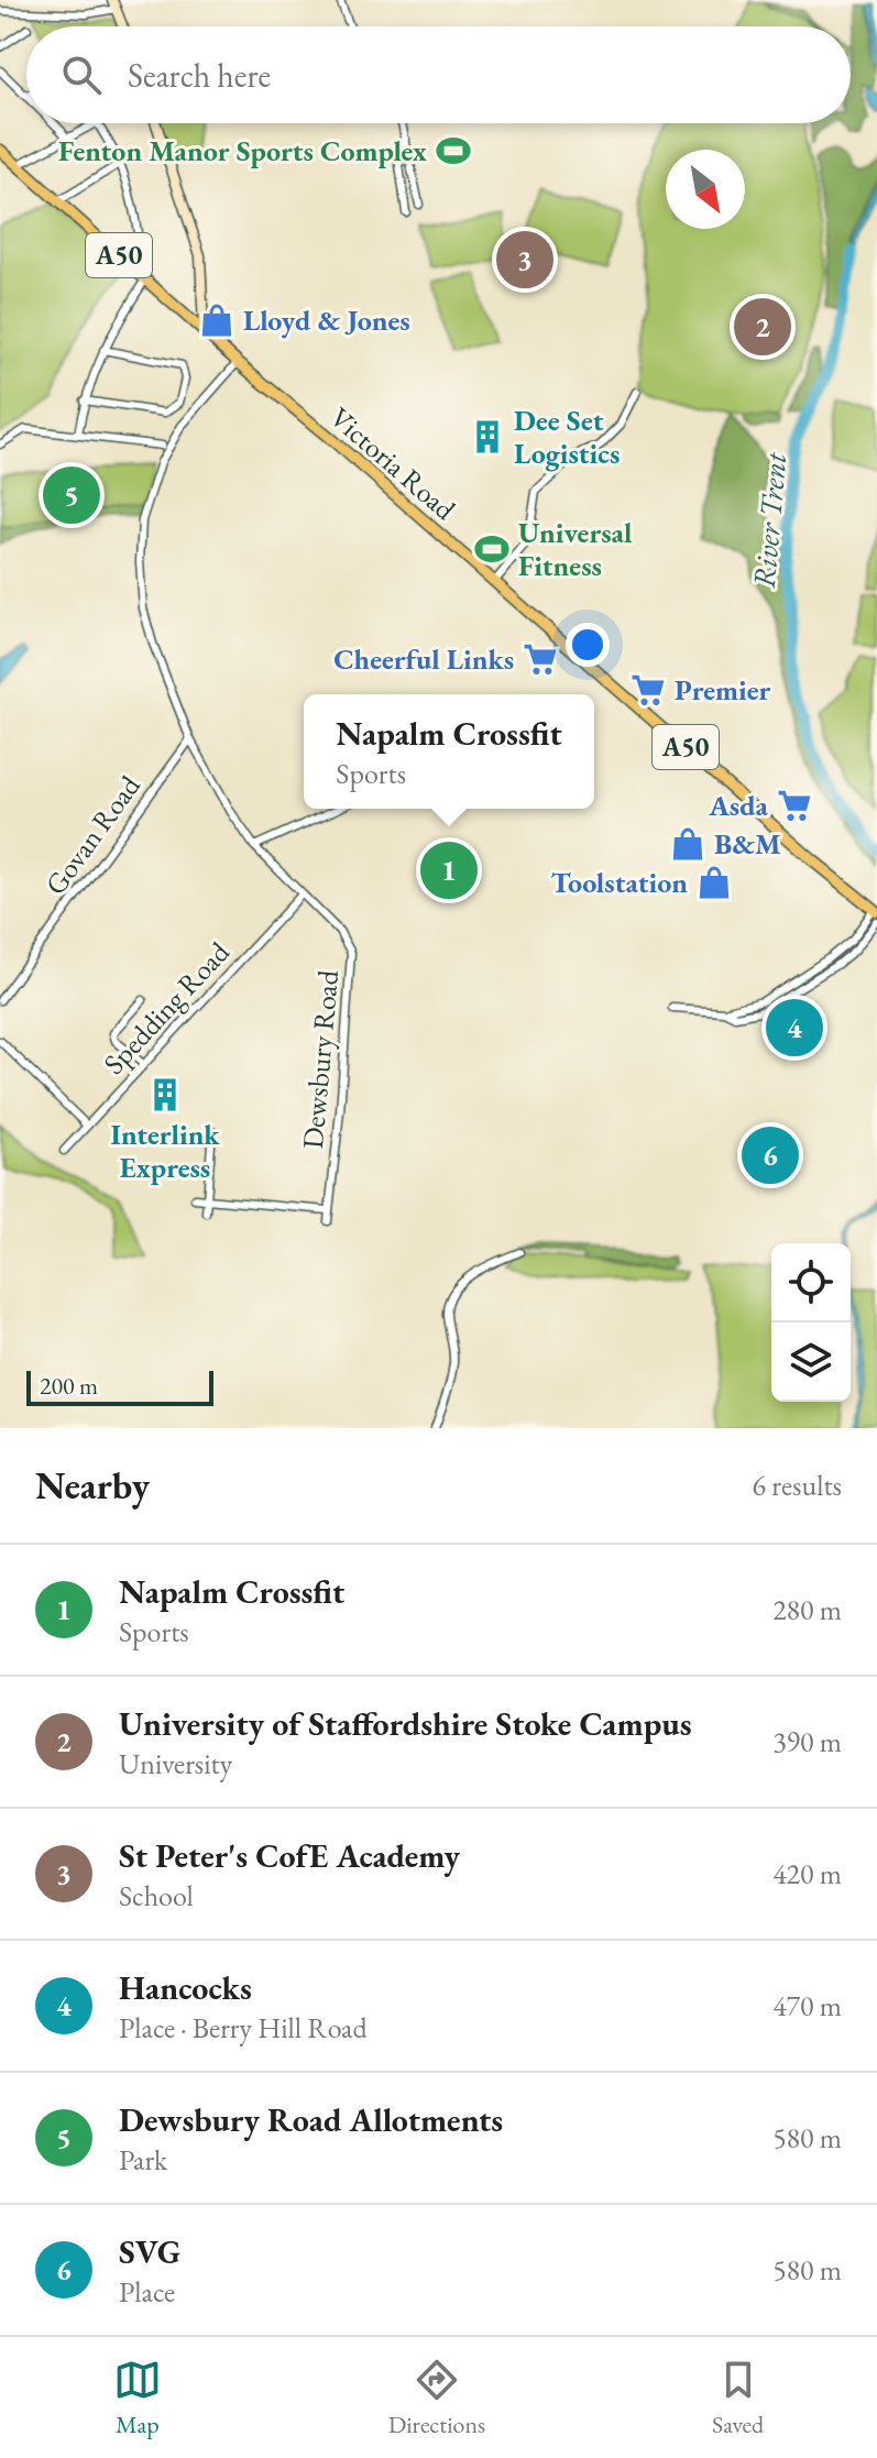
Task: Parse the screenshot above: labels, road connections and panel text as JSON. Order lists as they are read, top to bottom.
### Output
{
  "streets": {
    "main road": ["A50", "Victoria Road"],
    "street": ["Govan Road", "Spedding Road", "Dewsbury Road"]
  },
  "crossings": [
    ["Victoria Road", "Dewsbury Road"],
    ["Govan Road", "Dewsbury Road"],
    ["Spedding Road", "Dewsbury Road"]
  ],
  "water": ["River Trent"],
  "places": {
    "sports": ["Fenton Manor Sports Complex", "Universal Fitness"],
    "shop": ["Lloyd & Jones", "B&M", "Toolstation"],
    "building": ["Dee Set Logistics", "Interlink Express"],
    "supermarket": ["Cheerful Links", "Premier", "Asda"]
  },
  "scale_bar": "200 m",
  "north": "bottom right",
  "page": {
    "search": "Search here",
    "pins": [
      "3",
      "2",
      "5",
      "1",
      "4",
      "6"
    ],
    "popup": ["Napalm Crossfit", "Sports"],
    "scale": "200 m",
    "heading": ["Nearby", "6 results"],
    "list": [
      {
        "mark": "1",
        "name": "Napalm Crossfit",
        "note": "Sports",
        "value": "280 m"
      },
      {
        "mark": "2",
        "name": "University of Staffordshire Stoke Campus",
        "note": "University",
        "value": "390 m"
      },
      {
        "mark": "3",
        "name": "St Peter's CofE Academy",
        "note": "School",
        "value": "420 m"
      },
      {
        "mark": "4",
        "name": "Hancocks",
        "note": "Place · Berry Hill Road",
        "value": "470 m"
      },
      {
        "mark": "5",
        "name": "Dewsbury Road Allotments",
        "note": "Park",
        "value": "580 m"
      },
      {
        "mark": "6",
        "name": "SVG",
        "note": "Place",
        "value": "580 m"
      }
    ],
    "nav": ["Map", "Directions", "Saved"]
  }
}
